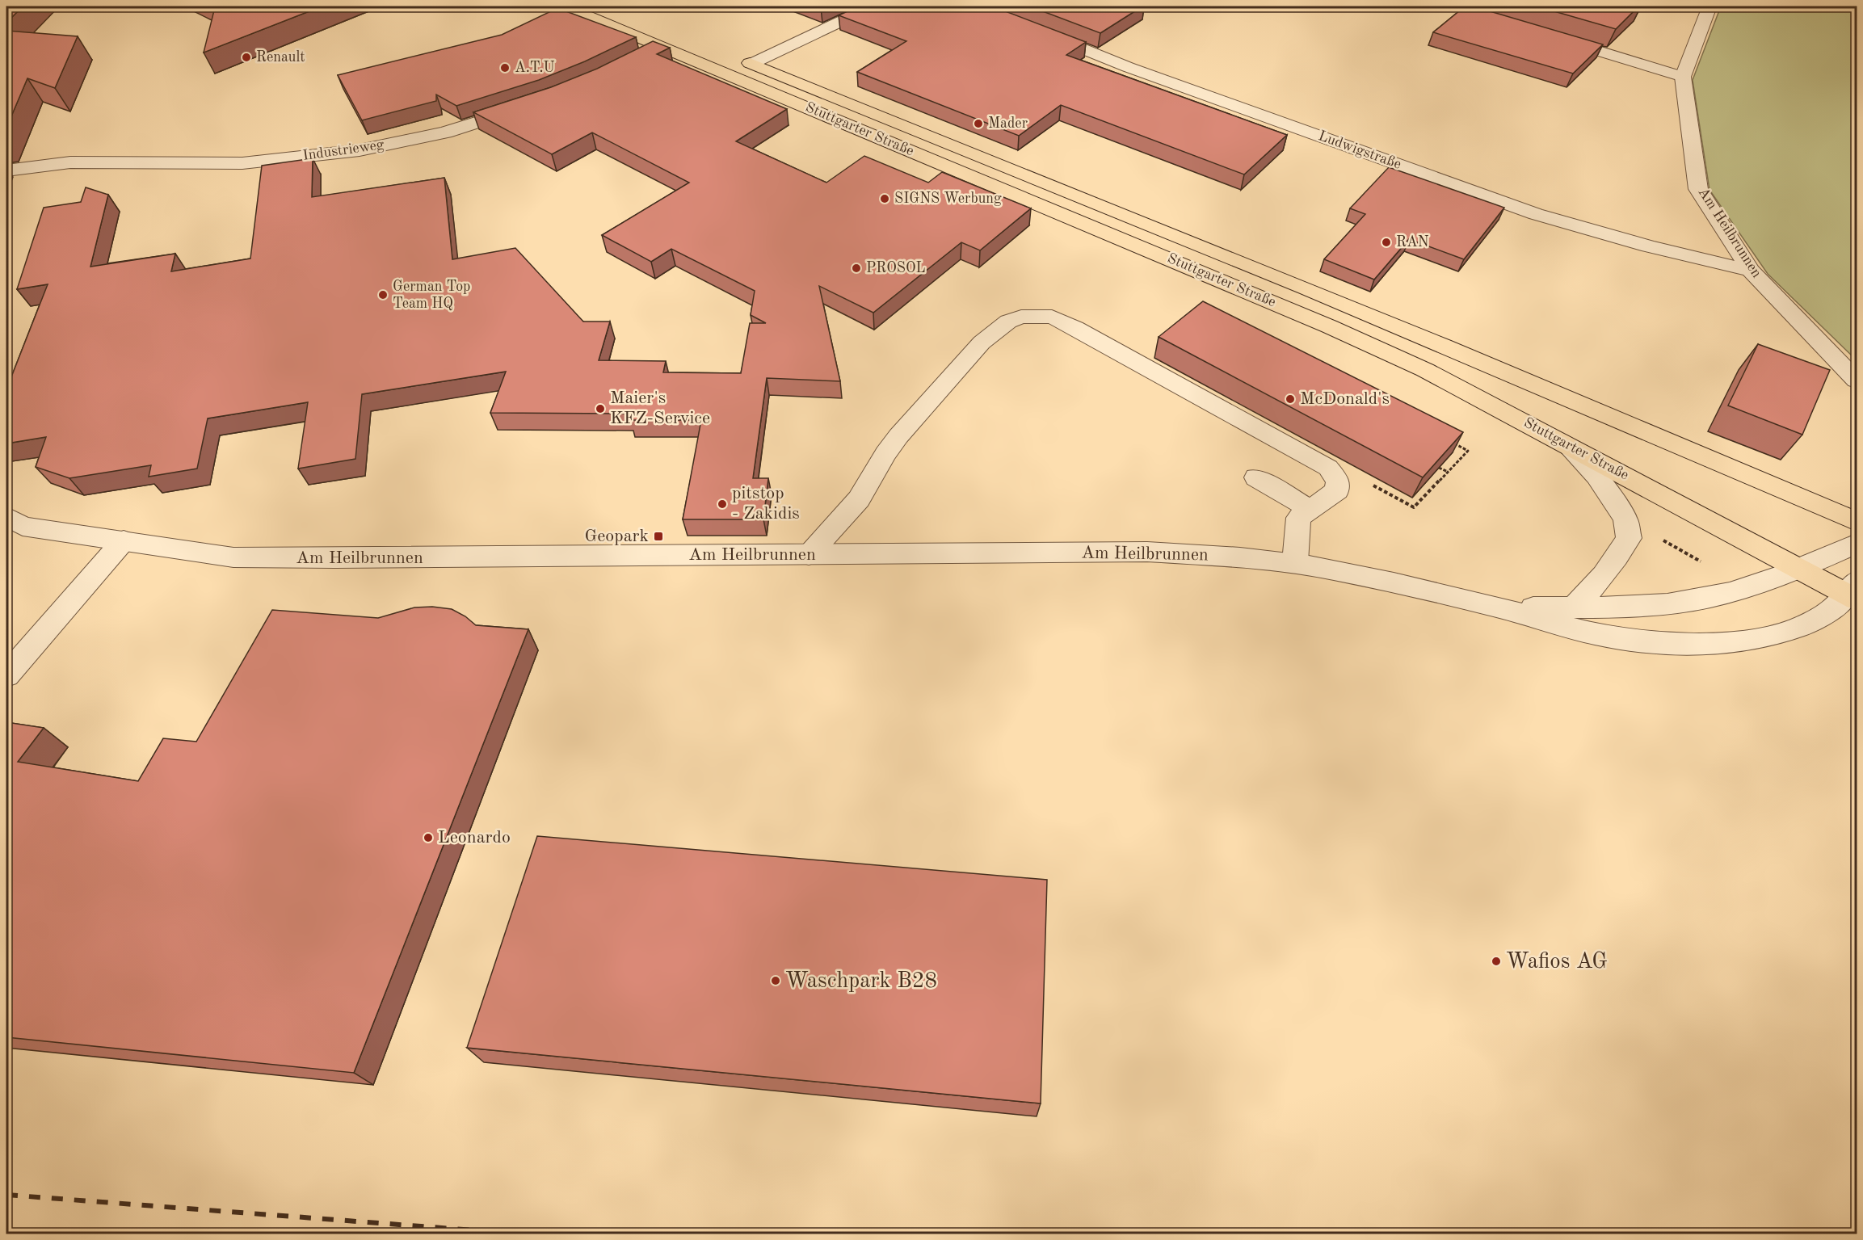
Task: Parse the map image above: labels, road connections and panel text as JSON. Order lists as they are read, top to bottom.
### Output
{
  "streets": {
    "main road": ["Stuttgarter Straße"],
    "street": ["Industrieweg", "Ludwigstraße", "Am Heilbrunnen"]
  },
  "crossings": [
    ["Stuttgarter Straße", "Am Heilbrunnen"],
    ["Ludwigstraße", "Am Heilbrunnen"]
  ],
  "places": {
    "other": [
      "Renault",
      "A.T.U",
      "Mader",
      "SIGNS Werbung",
      "RAN",
      "PROSOL",
      "German Top Team HQ",
      "McDonald's",
      "Maier's KFZ-Service",
      "pitstop - Zakidis",
      "Leonardo",
      "Wafios AG",
      "Waschpark B28"
    ],
    "transit": ["Geopark"]
  }
}
